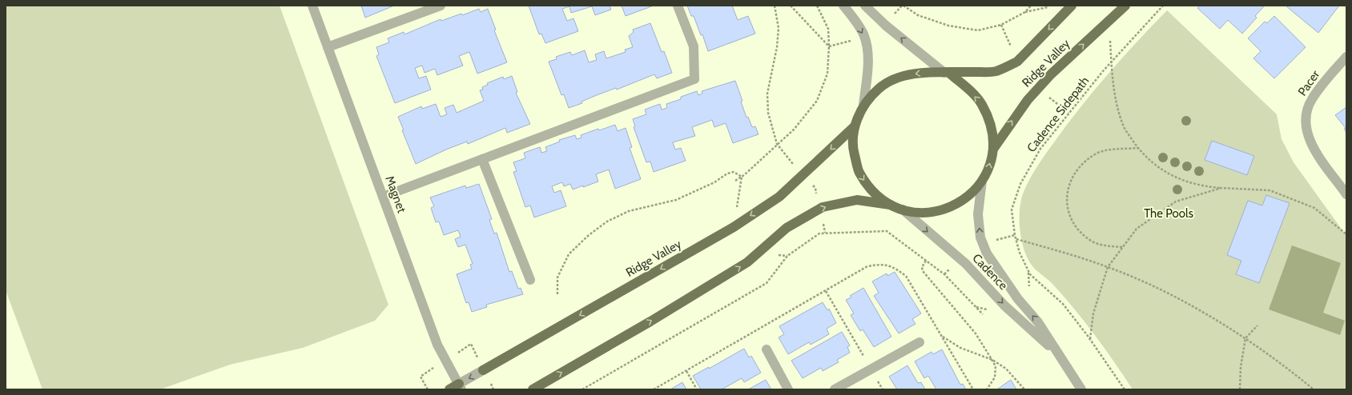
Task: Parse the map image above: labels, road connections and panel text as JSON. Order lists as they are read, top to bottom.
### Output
{
  "streets": {
    "main road": ["Ridge Valley"],
    "street": ["Pacer", "Magnet", "Cadence"],
    "path": ["Cadence Sidepath"]
  },
  "crossings": [
    ["Ridge Valley", "Magnet"]
  ],
  "parks": ["The Pools"]
}
